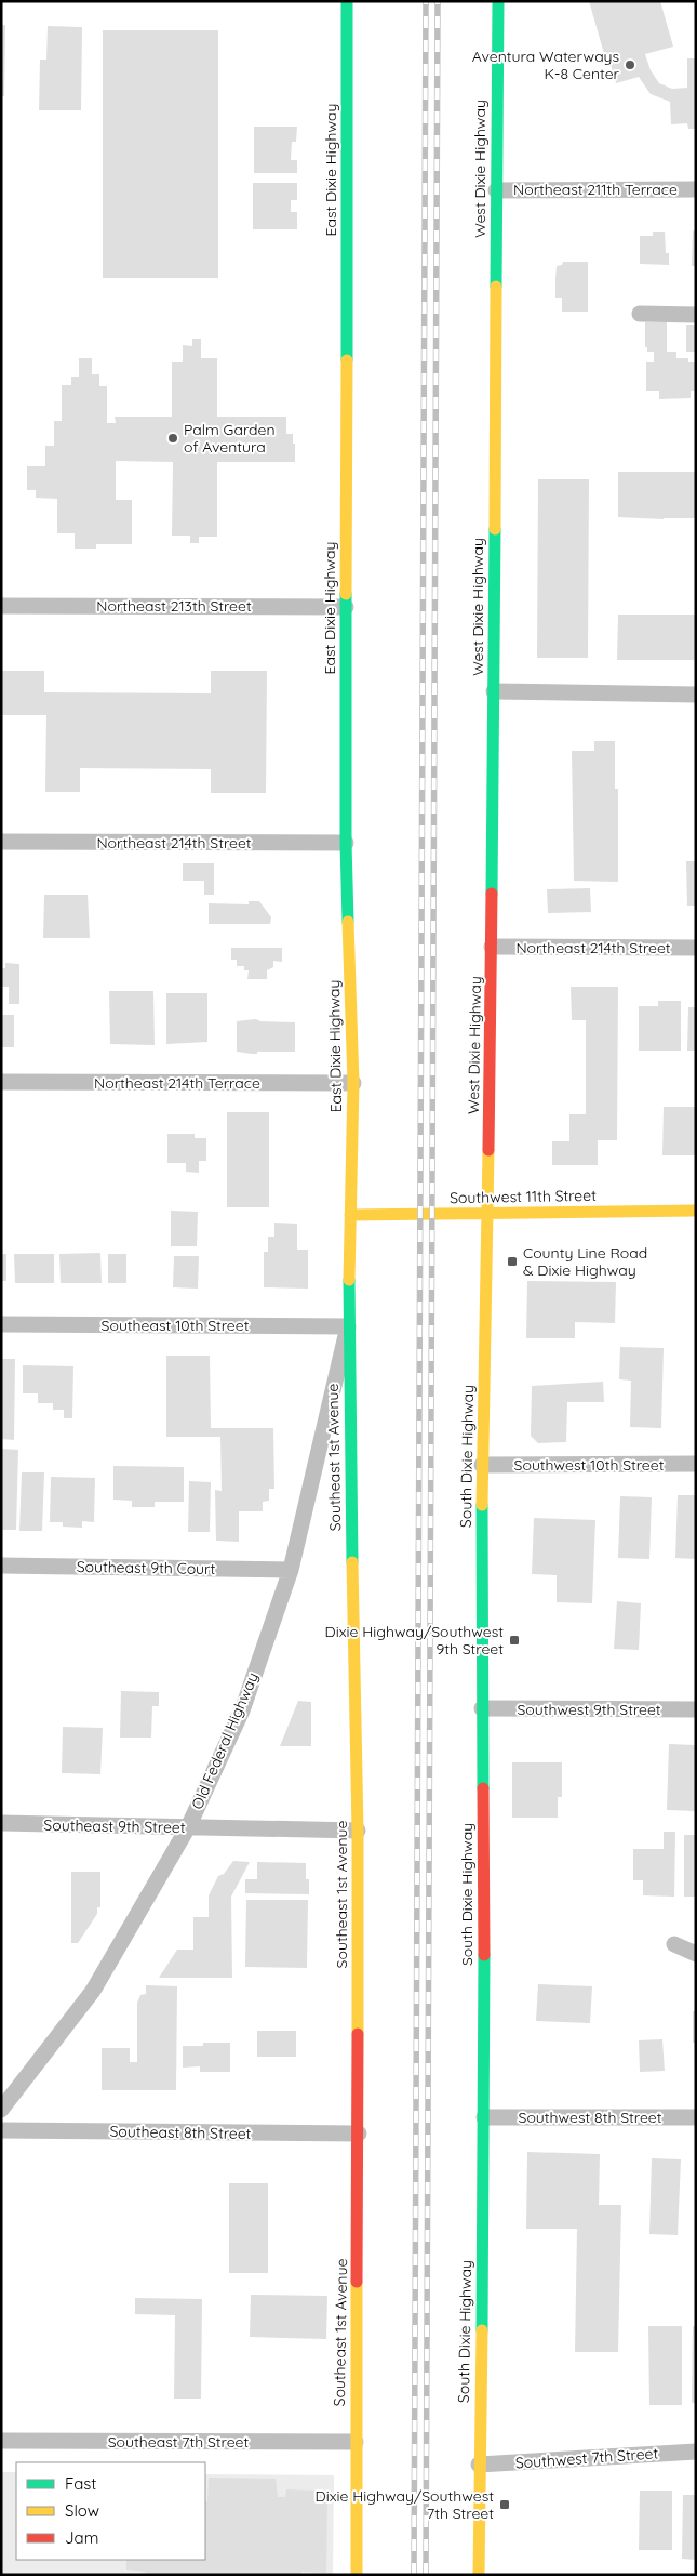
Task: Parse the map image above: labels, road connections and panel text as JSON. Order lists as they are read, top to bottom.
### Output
{
  "streets": {
    "main road": [
      "West Dixie Highway",
      "East Dixie Highway",
      "Southwest 11th Street",
      "South Dixie Highway",
      "Southeast 1st Avenue"
    ],
    "street": [
      "Northeast 211th Terrace",
      "Northeast 213th Street",
      "Northeast 214th Street",
      "Northeast 214th Terrace",
      "Southeast 10th Street",
      "Southwest 10th Street",
      "Southeast 9th Court",
      "Southwest 9th Street",
      "Old Federal Highway",
      "Southeast 9th Street",
      "Southwest 8th Street",
      "Southeast 8th Street",
      "Southeast 7th Street",
      "Southwest 7th Street"
    ]
  },
  "crossings": [
    ["West Dixie Highway", "Northeast 211th Terrace"],
    ["West Dixie Highway", "Northeast 214th Street"],
    ["West Dixie Highway", "Southwest 11th Street"],
    ["West Dixie Highway", "South Dixie Highway"],
    ["East Dixie Highway", "Northeast 213th Street"],
    ["East Dixie Highway", "Northeast 214th Street"],
    ["East Dixie Highway", "Northeast 214th Terrace"],
    ["East Dixie Highway", "Southwest 11th Street"],
    ["East Dixie Highway", "Southeast 1st Avenue"],
    ["Southwest 11th Street", "South Dixie Highway"],
    ["Southwest 11th Street", "Southeast 1st Avenue"],
    ["Southeast 10th Street", "Southeast 1st Avenue"],
    ["Southeast 10th Street", "Old Federal Highway"],
    ["South Dixie Highway", "Southwest 10th Street"],
    ["South Dixie Highway", "Southwest 9th Street"],
    ["South Dixie Highway", "Southwest 8th Street"],
    ["South Dixie Highway", "Southwest 7th Street"],
    ["Southeast 1st Avenue", "Old Federal Highway"],
    ["Southeast 1st Avenue", "Southeast 9th Street"],
    ["Southeast 1st Avenue", "Southeast 8th Street"],
    ["Southeast 1st Avenue", "Southeast 7th Street"],
    ["Southeast 9th Court", "Old Federal Highway"],
    ["Old Federal Highway", "Southeast 9th Street"]
  ],
  "places": {
    "other": ["Aventura Waterways K-8 Center", "Palm Garden of Aventura"],
    "transit": ["County Line Road & Dixie Highway", "Dixie Highway/Southwest 9th Street", "Dixie Highway/Southwest 7th Street"]
  },
  "legend": ["Fast", "Slow", "Jam"]
}
